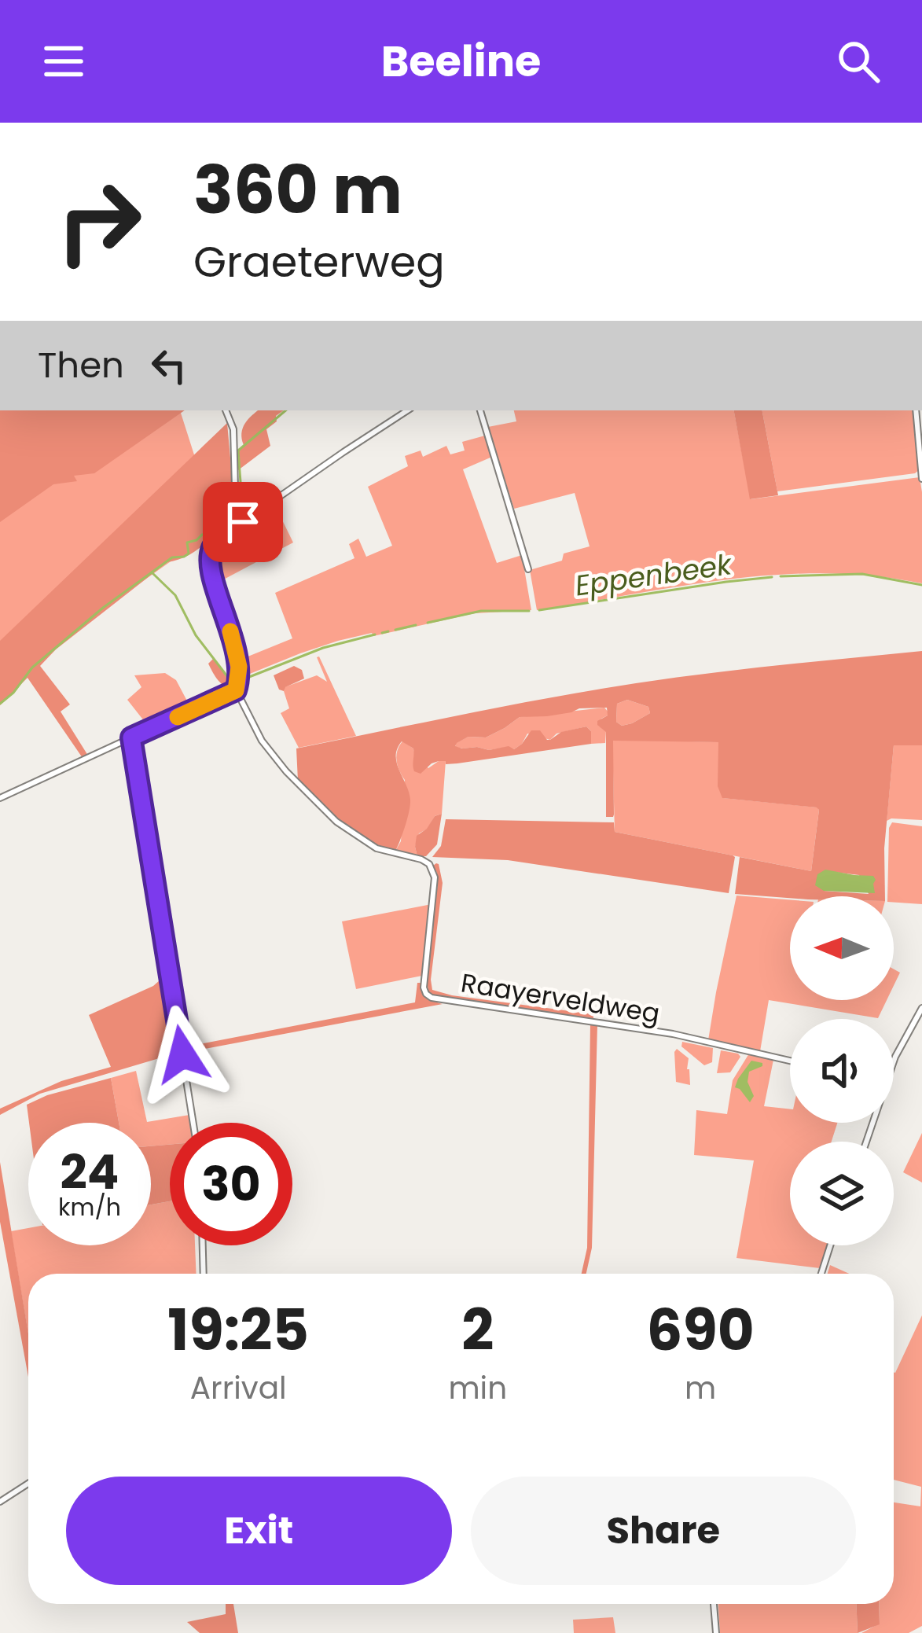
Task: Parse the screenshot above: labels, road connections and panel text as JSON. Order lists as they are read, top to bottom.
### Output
{
  "streets": {
    "street": ["Raayerveldweg"]
  },
  "water": ["Eppenbeek"],
  "north": "left",
  "page": {
    "header": "Beeline",
    "turn": ["360 m", "Graeterweg"],
    "then": "Then",
    "speed": "24 km/h",
    "limit": "30",
    "eta": [
      "19:25",
      "Arrival",
      "2",
      "min",
      "690",
      "m"
    ],
    "buttons": ["Exit", "Share"]
  }
}
